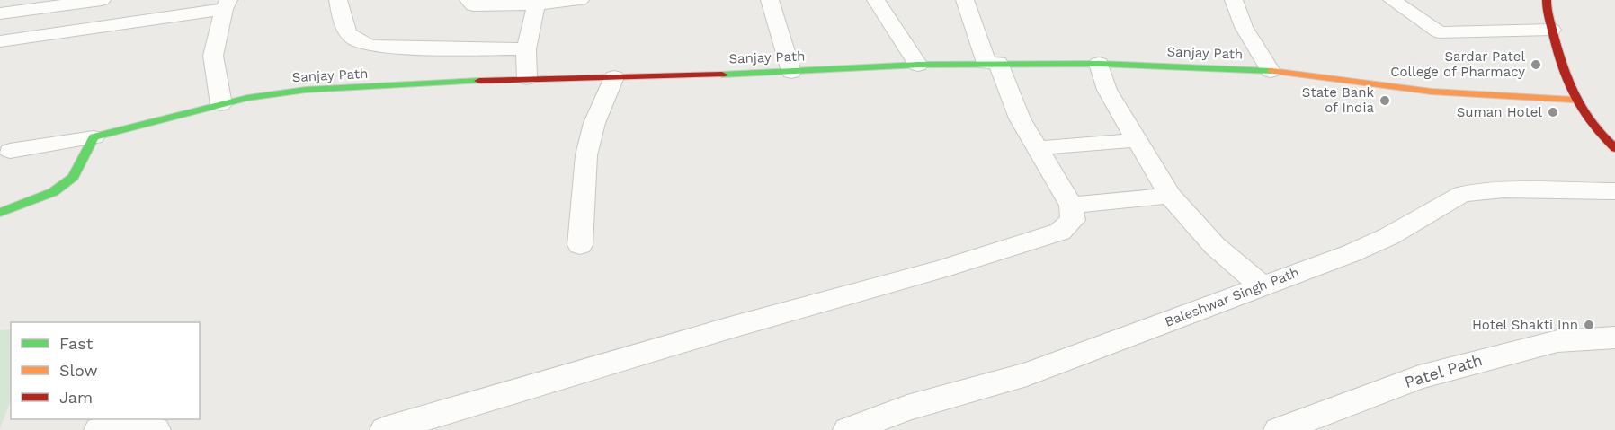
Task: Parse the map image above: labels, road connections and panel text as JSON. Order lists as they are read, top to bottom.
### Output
{
  "streets": {
    "street": ["Sanjay Path", "Baleshwar Singh Path", "Patel Path"]
  },
  "places": [
    "Sardar Patel College of Pharmacy",
    "State Bank of India",
    "Suman Hotel",
    "Hotel Shakti Inn"
  ],
  "legend": ["Fast", "Slow", "Jam"]
}
